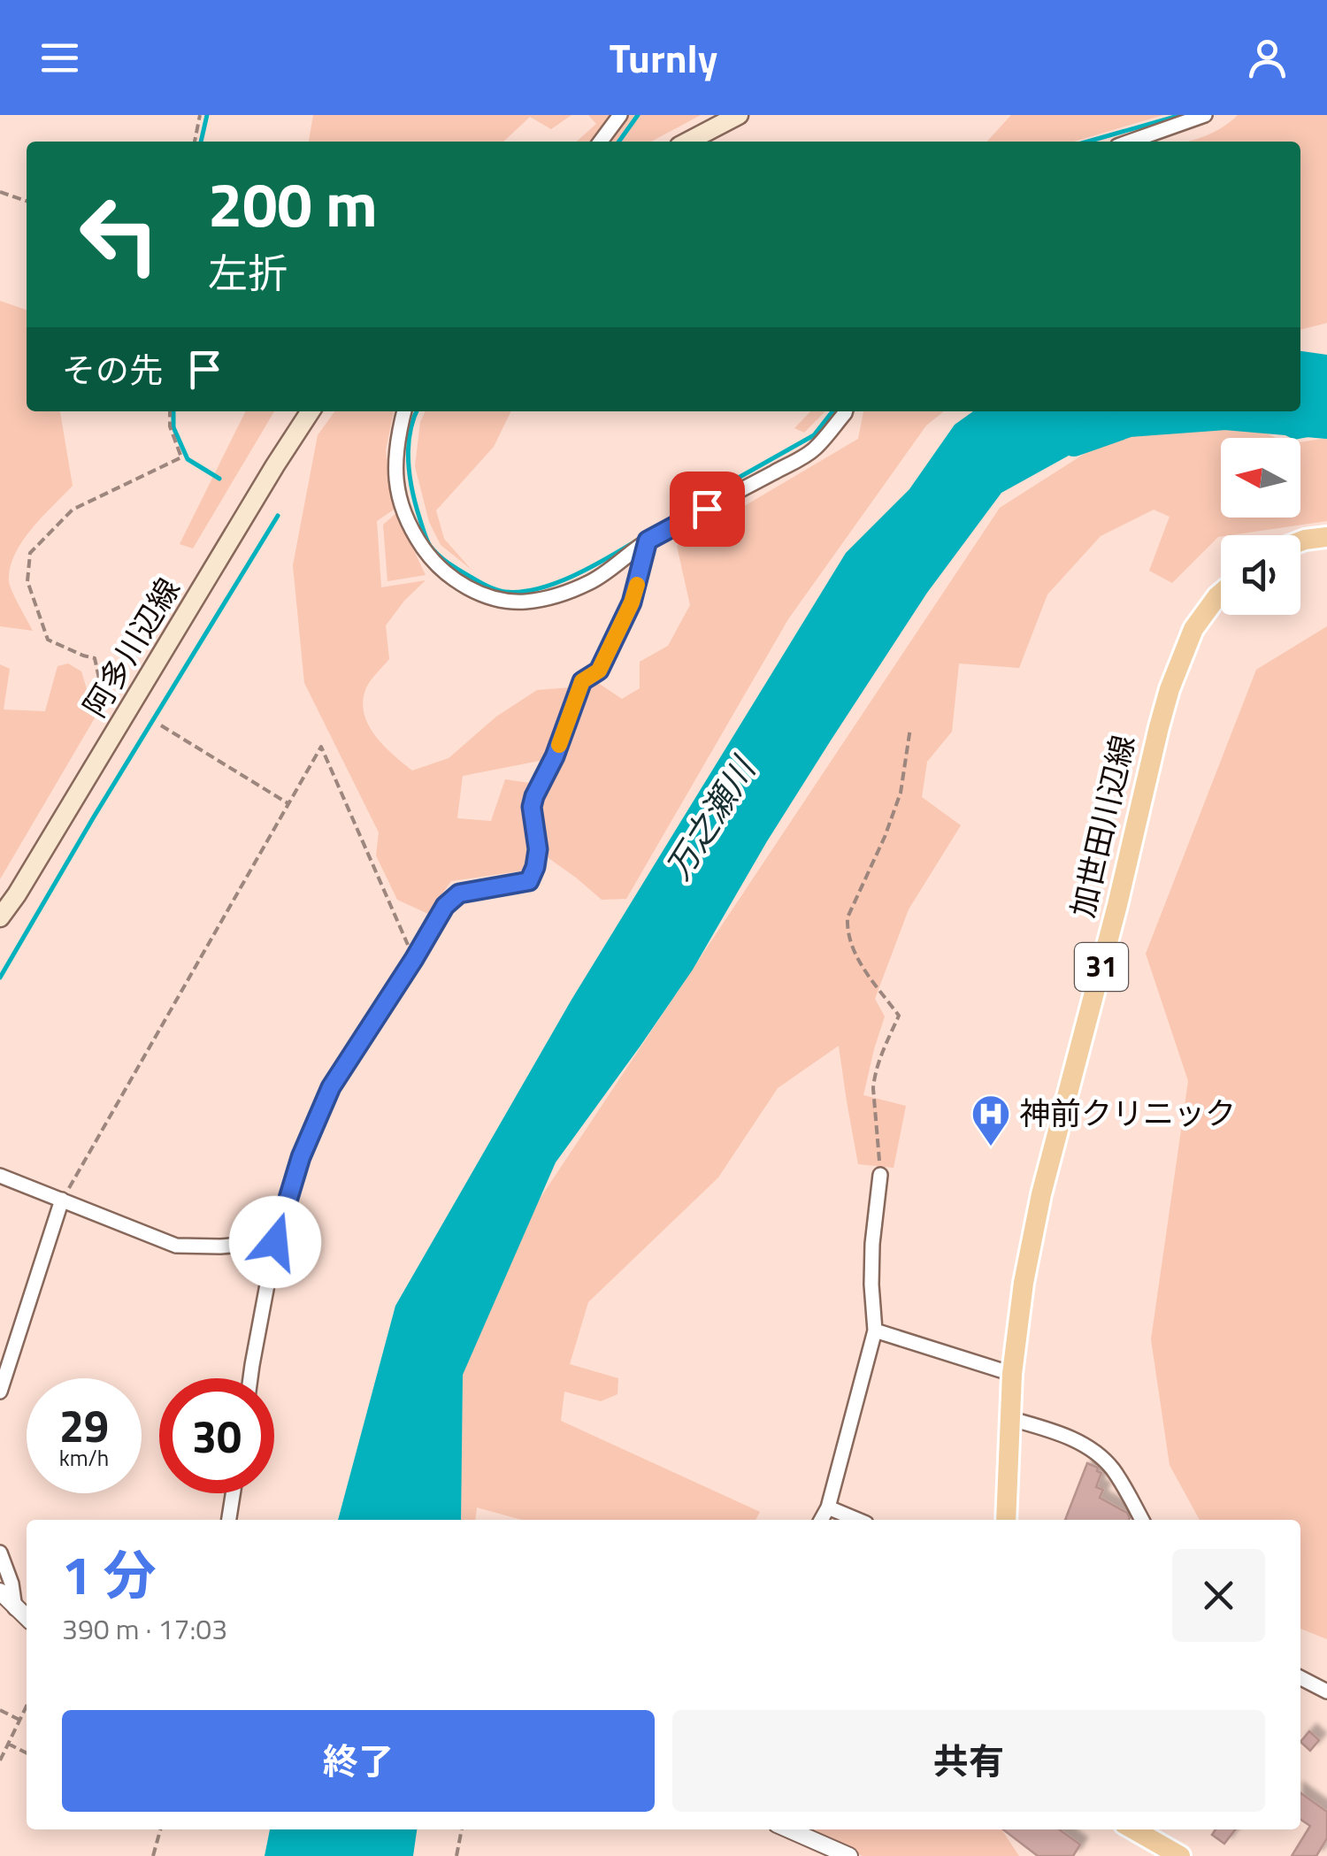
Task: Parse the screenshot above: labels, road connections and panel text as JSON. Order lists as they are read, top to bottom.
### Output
{
  "streets": {
    "main road": ["阿多川辺線", "加世田川辺線", "31"]
  },
  "water": ["万之瀬川"],
  "places": {
    "hospital": ["神前クリニック"]
  },
  "north": "left",
  "page": {
    "header": "Turnly",
    "turn": ["200 m", "左折"],
    "then": "その先",
    "speed": "29 km/h",
    "limit": "30",
    "heading": ["1 分", "390 m · 17:03"],
    "buttons": ["終了", "共有"]
  }
}
